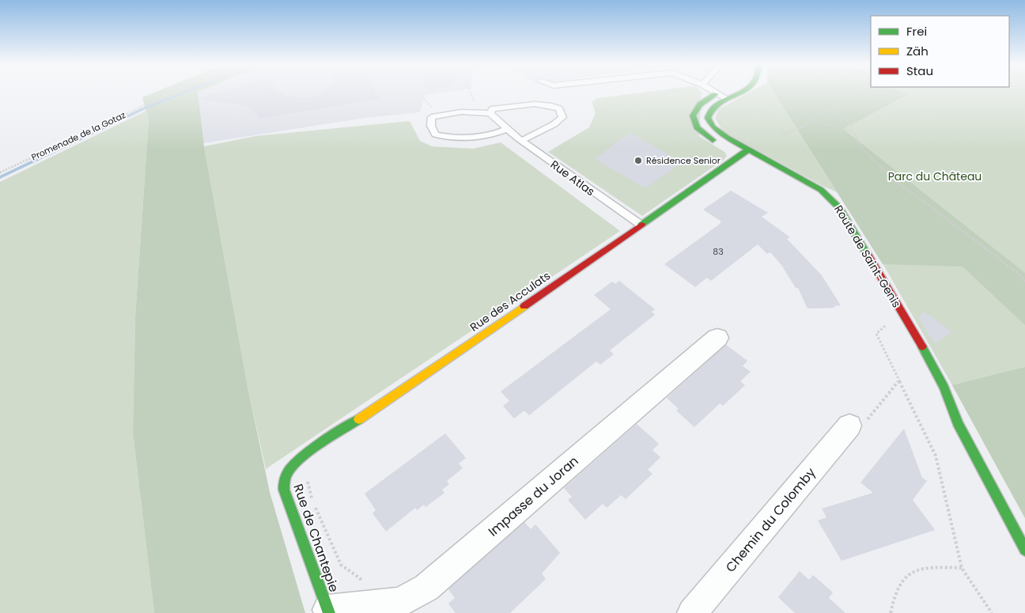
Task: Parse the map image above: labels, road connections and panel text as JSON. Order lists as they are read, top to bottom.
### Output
{
  "streets": {
    "main road": ["Route de Saint-Genis", "Rue des Acculats", "Rue de Chantepie"],
    "street": ["Impasse du Joran", "Chemin du Colomby"],
    "lane": ["Rue Atlas"],
    "path": ["Promenade de la Gotaz"]
  },
  "crossings": [
    ["Rue Atlas", "Rue des Acculats"],
    ["Route de Saint-Genis", "Rue des Acculats"],
    ["Rue des Acculats", "Rue de Chantepie"],
    ["Impasse du Joran", "Rue de Chantepie"]
  ],
  "parks": ["Parc du Château"],
  "places": ["Résidence Senior"],
  "house_numbers": ["83"],
  "legend": ["Frei", "Zäh", "Stau"]
}
